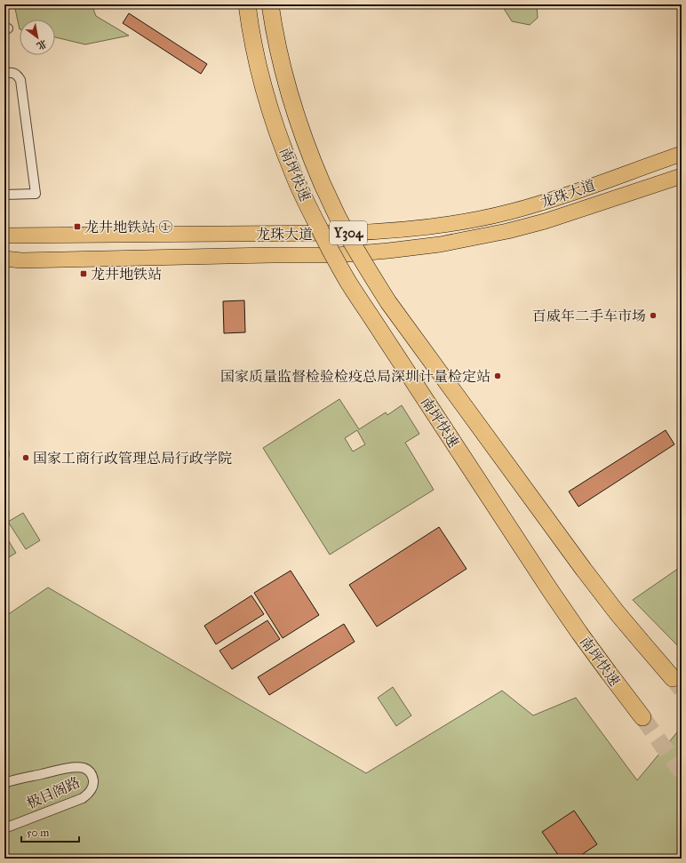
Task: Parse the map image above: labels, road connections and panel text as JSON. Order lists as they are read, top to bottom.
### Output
{
  "streets": {
    "highway": ["南坪快速"],
    "main road": ["龙珠大道", "Y304"],
    "street": ["极目阁路"]
  },
  "places": {
    "transit": ["龙井地铁站 ①", "龙井地铁站"],
    "other": ["百威年二手车市场", "国家质量监督检验检疫总局深圳计量检定站", "国家工商行政管理总局行政学院"]
  },
  "scale_bar": "50 m",
  "north": "bottom right"
}
